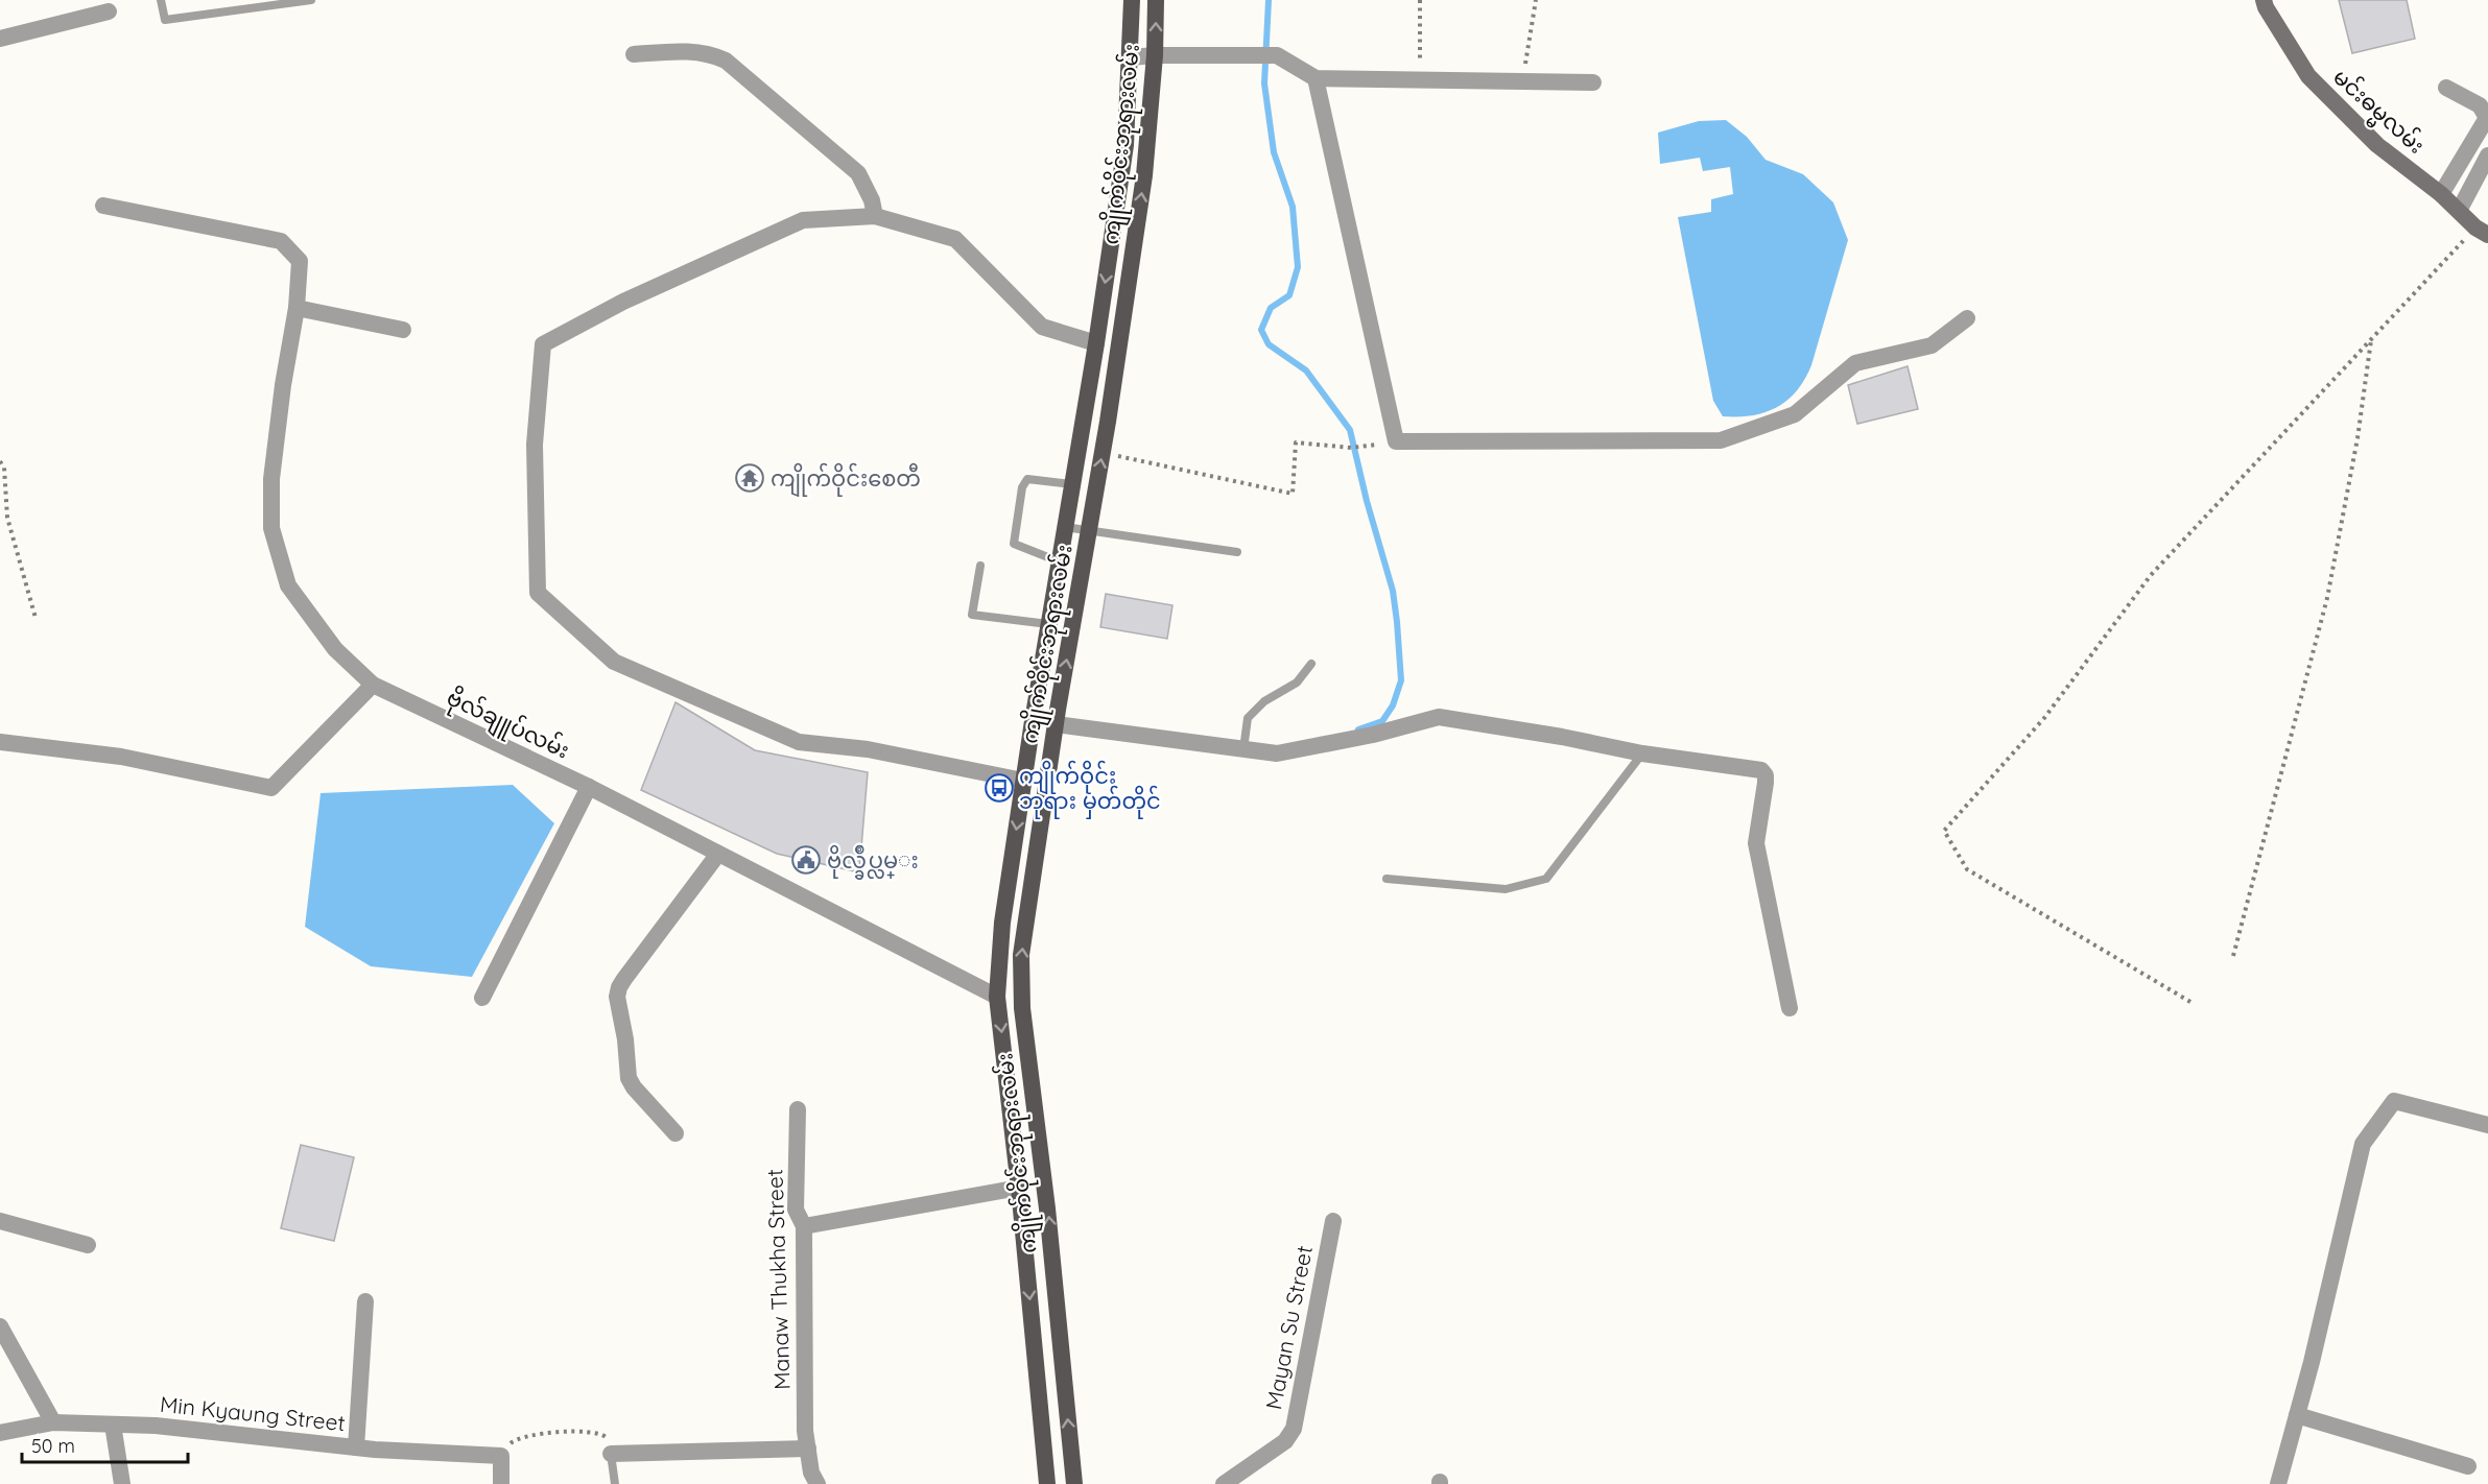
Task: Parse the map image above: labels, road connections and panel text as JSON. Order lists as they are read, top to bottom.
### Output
{
  "streets": {
    "main road": ["မင်းဓမ္မလမ်း", "ကျိုက်ဝိုင်းဘုရားလမ်း"],
    "street": [
      "ဗိုလ်ချူပ်လမ်း",
      "Manaw Thukha Street",
      "Mayan Su Street",
      "Min Kyaung Street"
    ]
  },
  "crossings": [
    ["ကျိုက်ဝိုင်းဘုရားလမ်း", "ဗိုလ်ချူပ်လမ်း"]
  ],
  "places": {
    "temple": ["ကျိုက်ဝိုင်းစေတီ"],
    "bus stop": ["ကျိုက်ဝိုင်း ဘုရား မှတ်တိုင်"],
    "public building": ["ဗိုလ္ခ်ဳပ္လမ္း"]
  },
  "scale_bar": "50 m"
}
